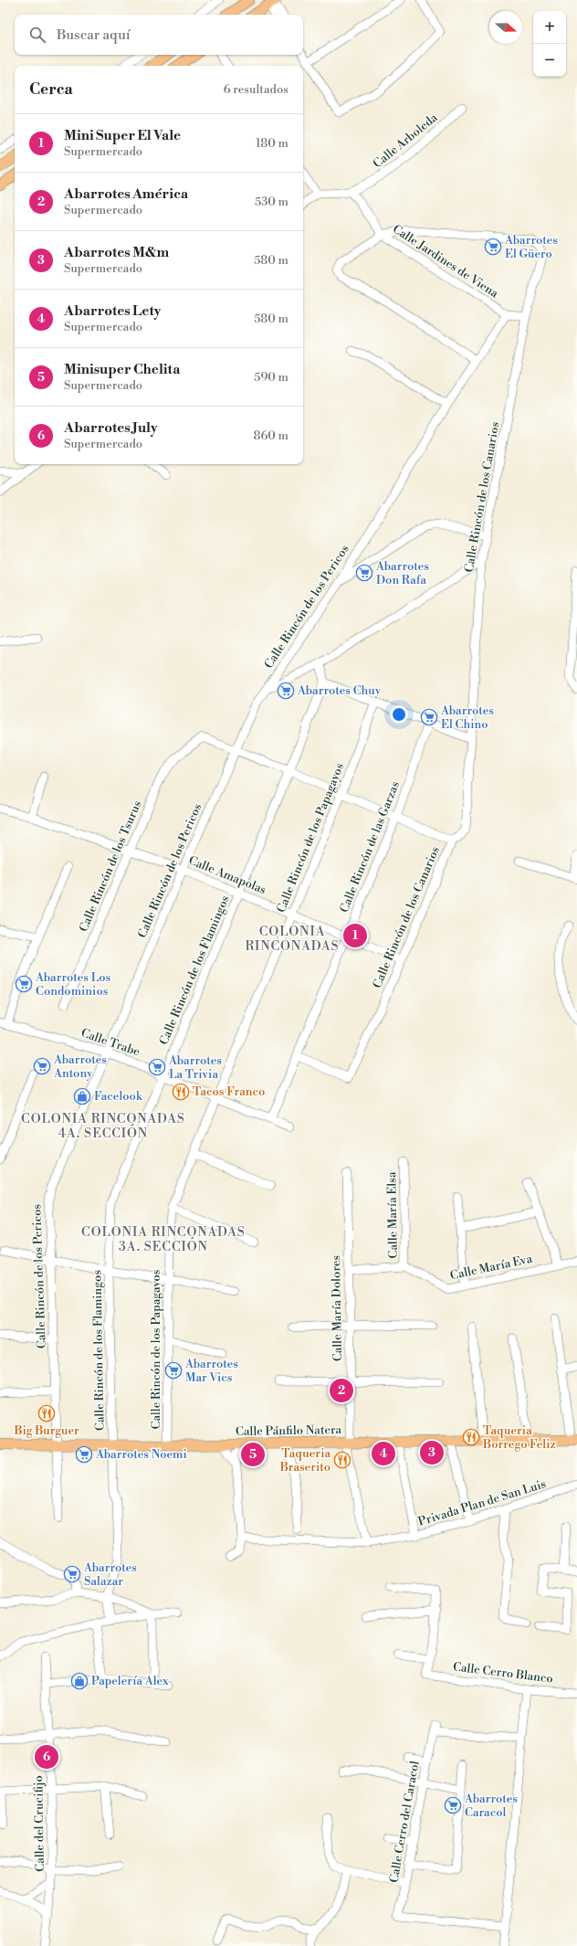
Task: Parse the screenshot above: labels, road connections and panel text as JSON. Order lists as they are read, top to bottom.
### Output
{
  "streets": {
    "main road": ["Calle Pánfilo Natera"],
    "street": [
      "Calle Arboleda",
      "Calle Jardines de Viena",
      "Calle Rincón de los Canarios",
      "Calle Rincón de los Pericos",
      "Calle Rincón de los Papagayos",
      "Calle Rincón de las Garzas",
      "Calle Rincón de los Tsurus",
      "Calle Amapolas",
      "Calle Rincón de los Flamingos",
      "Calle Trabe",
      "Calle María Elsa",
      "Calle María Eva",
      "Calle María Dolores",
      "Privada Plan de San Luis",
      "Calle Cerro Blanco",
      "Calle Cerro del Caracol",
      "Calle del Crucifijo"
    ]
  },
  "crossings": [
    ["Calle Arboleda", "Calle Jardines de Viena"],
    ["Calle Jardines de Viena", "Calle Rincón de los Canarios"],
    ["Calle Jardines de Viena", "Calle Rincón de los Pericos"],
    ["Calle Rincón de los Canarios", "Calle Rincón de las Garzas"],
    ["Calle Rincón de los Canarios", "Calle Amapolas"],
    ["Calle Rincón de los Pericos", "Calle Rincón de los Tsurus"],
    ["Calle Rincón de los Pericos", "Calle Amapolas"],
    ["Calle Rincón de los Pericos", "Calle Trabe"],
    ["Calle Rincón de los Pericos", "Calle Pánfilo Natera"],
    ["Calle Rincón de los Papagayos", "Calle Amapolas"],
    ["Calle Rincón de los Papagayos", "Calle Trabe"],
    ["Calle Rincón de los Papagayos", "Calle Pánfilo Natera"],
    ["Calle Rincón de las Garzas", "Calle Amapolas"],
    ["Calle Rincón de las Garzas", "Calle Trabe"],
    ["Calle Rincón de los Tsurus", "Calle Amapolas"],
    ["Calle Amapolas", "Calle Rincón de los Flamingos"],
    ["Calle Rincón de los Flamingos", "Calle Trabe"],
    ["Calle Rincón de los Flamingos", "Calle Pánfilo Natera"],
    ["Calle María Elsa", "Calle María Eva"],
    ["Calle María Dolores", "Calle Pánfilo Natera"],
    ["Calle María Dolores", "Privada Plan de San Luis"]
  ],
  "districts": ["COLONIA RINCONADAS", "COLONIA RINCONADAS 4A. SECCIÓN", "COLONIA RINCONADAS 3A. SECCIÓN"],
  "places": {
    "supermarket": [
      "Abarrotes El Güero",
      "Abarrotes Don Rafa",
      "Abarrotes Chuy",
      "Abarrotes El Chino",
      "Abarrotes Los Condominios",
      "Abarrotes Antony",
      "Abarrotes La Trivia",
      "Abarrotes Mar Vics",
      "Abarrotes Noemi",
      "Abarrotes Salazar",
      "Abarrotes Caracol"
    ],
    "restaurant": [
      "Tacos Franco",
      "Big Burguer",
      "Taqueria Borrego Feliz",
      "Taqueria Braserito"
    ],
    "shop": ["Facelook", "Papelería Alex"]
  },
  "north": "right",
  "page": {
    "map_buttons": ["+", "−"],
    "search": "Buscar aquí",
    "heading": ["Cerca", "6 resultados"],
    "list": [
      {
        "mark": "1",
        "name": "Mini Super El Vale",
        "note": "Supermercado",
        "value": "180 m"
      },
      {
        "mark": "2",
        "name": "Abarrotes América",
        "note": "Supermercado",
        "value": "530 m"
      },
      {
        "mark": "3",
        "name": "Abarrotes M&m",
        "note": "Supermercado",
        "value": "580 m"
      },
      {
        "mark": "4",
        "name": "Abarrotes Lety",
        "note": "Supermercado",
        "value": "580 m"
      },
      {
        "mark": "5",
        "name": "Minisuper Chelita",
        "note": "Supermercado",
        "value": "590 m"
      },
      {
        "mark": "6",
        "name": "Abarrotes July",
        "note": "Supermercado",
        "value": "860 m"
      }
    ],
    "pins": [
      "1",
      "2",
      "3",
      "4",
      "5",
      "6"
    ]
  }
}
